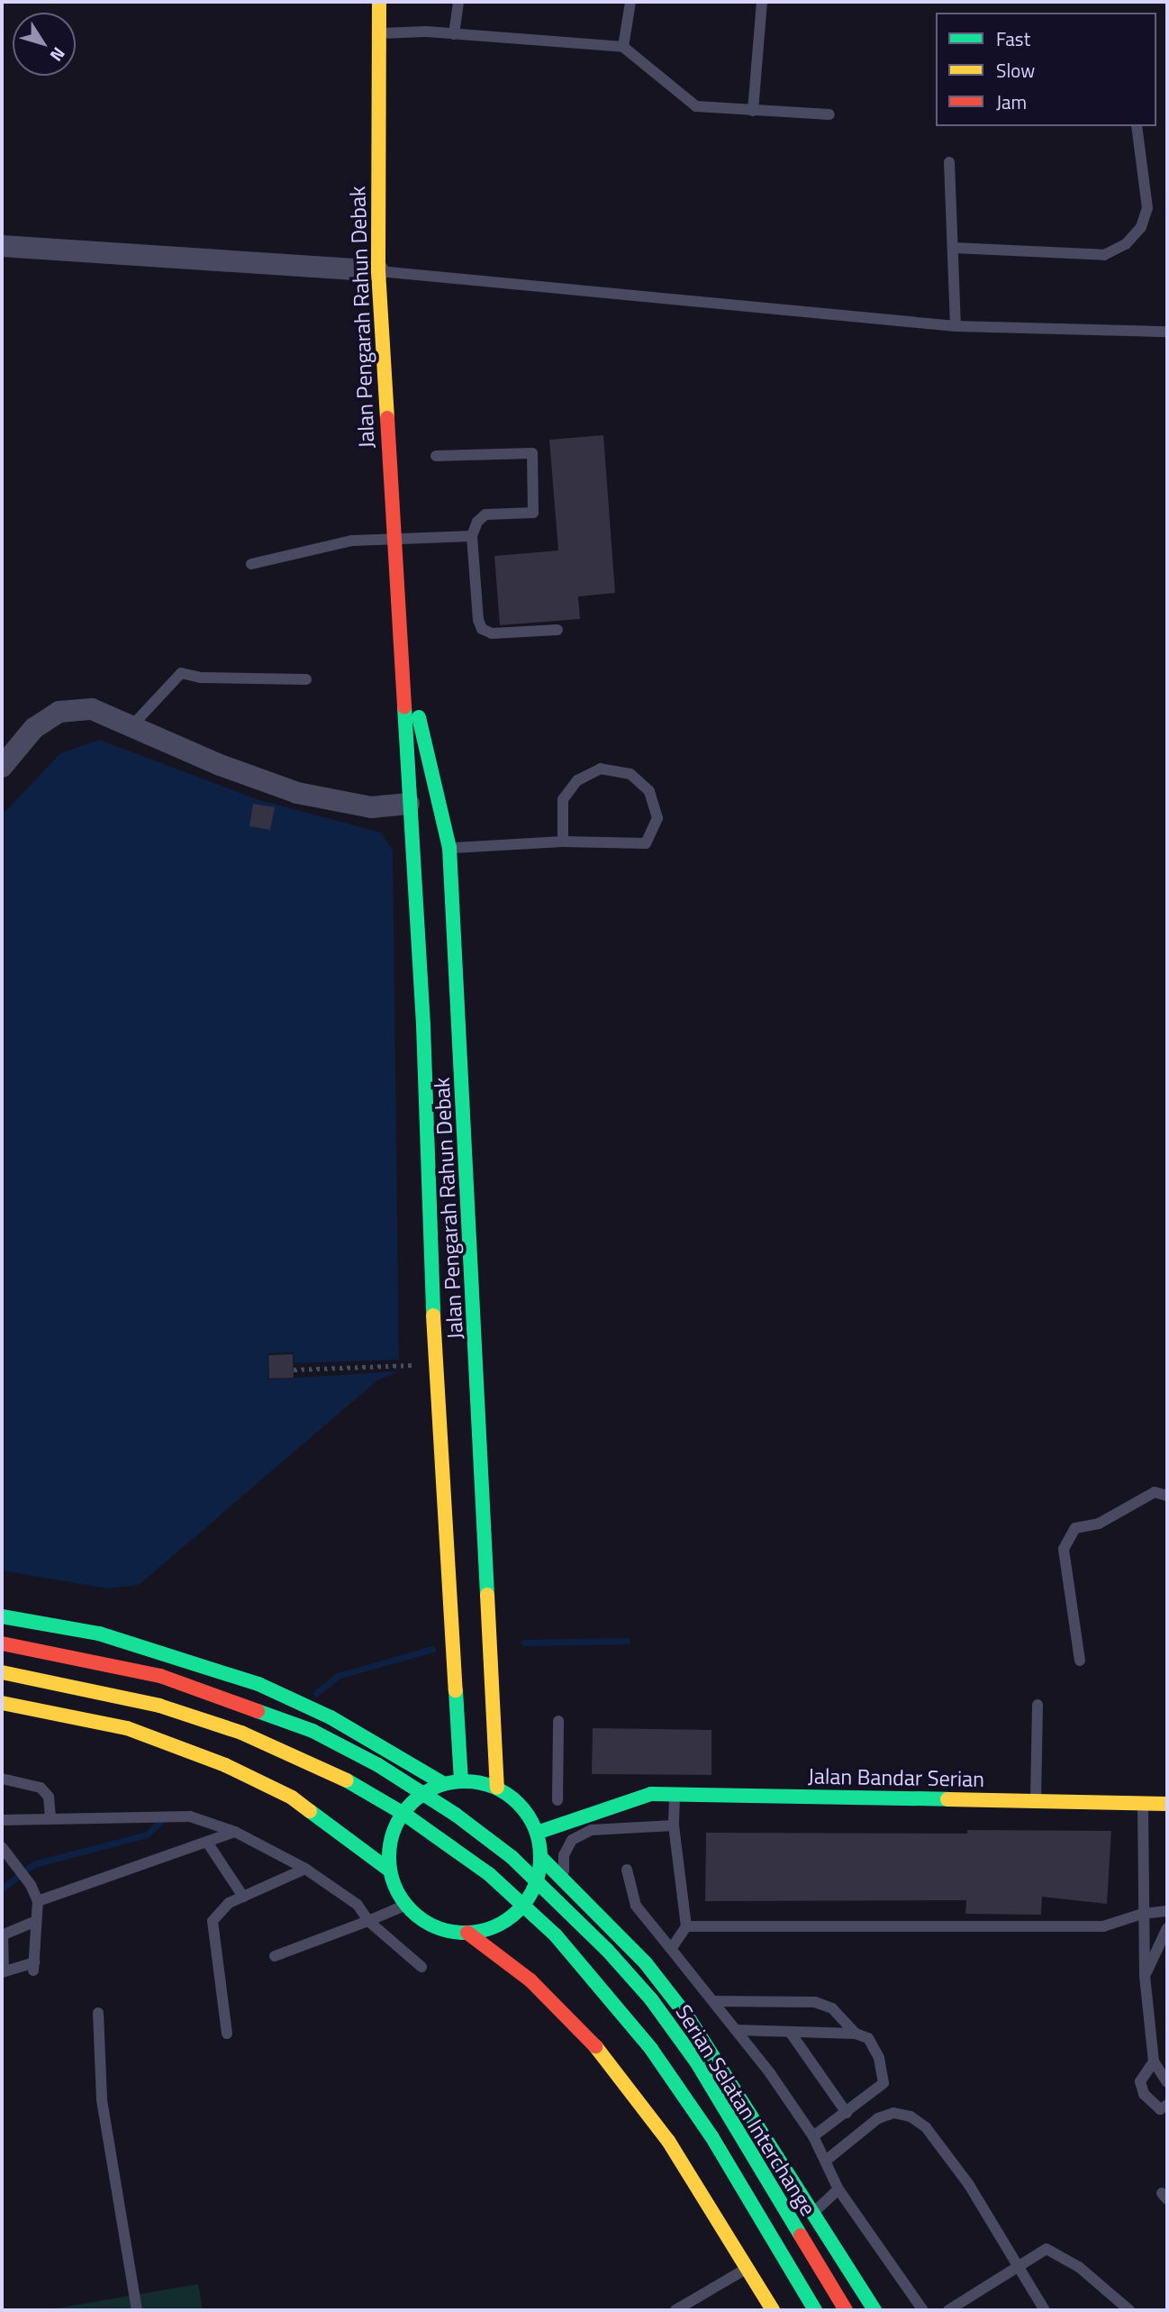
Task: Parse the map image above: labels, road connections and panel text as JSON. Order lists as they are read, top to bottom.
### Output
{
  "streets": {
    "main road": ["Jalan Pengarah Rahun Debak", "Jalan Bandar Serian", "Serian Selatan Interchange"]
  },
  "crossings": [
    ["Jalan Pengarah Rahun Debak", "Jalan Bandar Serian"]
  ],
  "legend": ["Fast", "Slow", "Jam"],
  "north": "bottom right"
}
